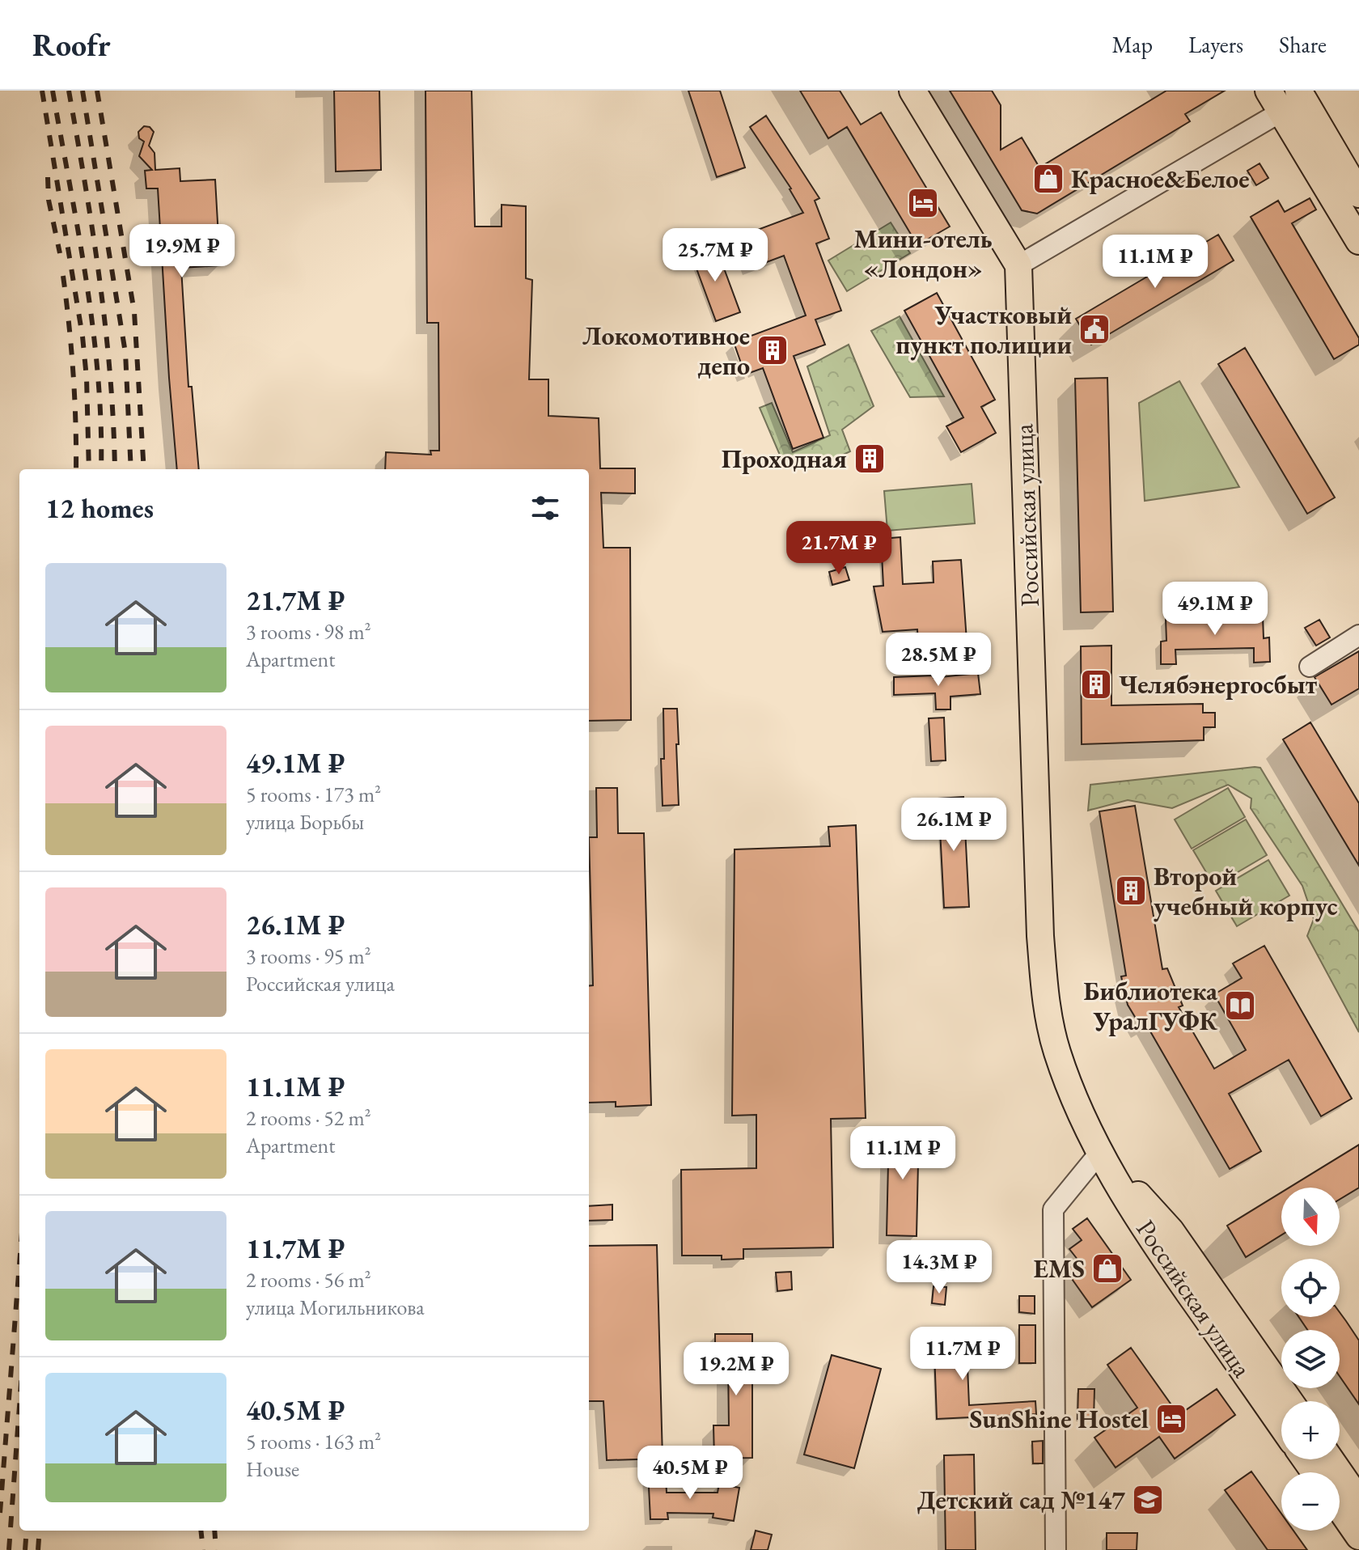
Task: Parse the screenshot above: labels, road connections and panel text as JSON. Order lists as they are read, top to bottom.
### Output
{
  "streets": {
    "main road": ["Российская улица"]
  },
  "places": {
    "shop": ["Красное&Белое", "EMS"],
    "hotel": ["Мини-отель «Лондон»", "SunShine Hostel"],
    "public building": ["Участковый пункт полиции"],
    "building": [
      "Локомотивное депо",
      "Проходная",
      "Челябэнергосбыт",
      "Второй учебный корпус"
    ],
    "library": ["Библиотека УралГУФК"],
    "school or university": ["Детский сад №147"]
  },
  "north": "bottom",
  "page": {
    "header": "Roofr",
    "nav": ["Map", "Layers", "Share"],
    "price": [
      "19.9M ₽",
      "25.7M ₽",
      "11.1M ₽",
      "21.7M ₽",
      "49.1M ₽",
      "28.5M ₽",
      "26.1M ₽",
      "11.1M ₽",
      "14.3M ₽",
      "11.7M ₽",
      "19.2M ₽",
      "40.5M ₽"
    ],
    "heading": "12 homes",
    "list": [
      {
        "name": "21.7M ₽",
        "note": "3 rooms · 98 m² · Apartment"
      },
      {
        "name": "49.1M ₽",
        "note": "5 rooms · 173 m² · улица Борьбы"
      },
      {
        "name": "26.1M ₽",
        "note": "3 rooms · 95 m² · Российская улица"
      },
      {
        "name": "11.1M ₽",
        "note": "2 rooms · 52 m² · Apartment"
      },
      {
        "name": "11.7M ₽",
        "note": "2 rooms · 56 m² · улица Могильникова"
      },
      {
        "name": "40.5M ₽",
        "note": "5 rooms · 163 m² · House"
      }
    ],
    "map_buttons": ["+", "−"]
  }
}
